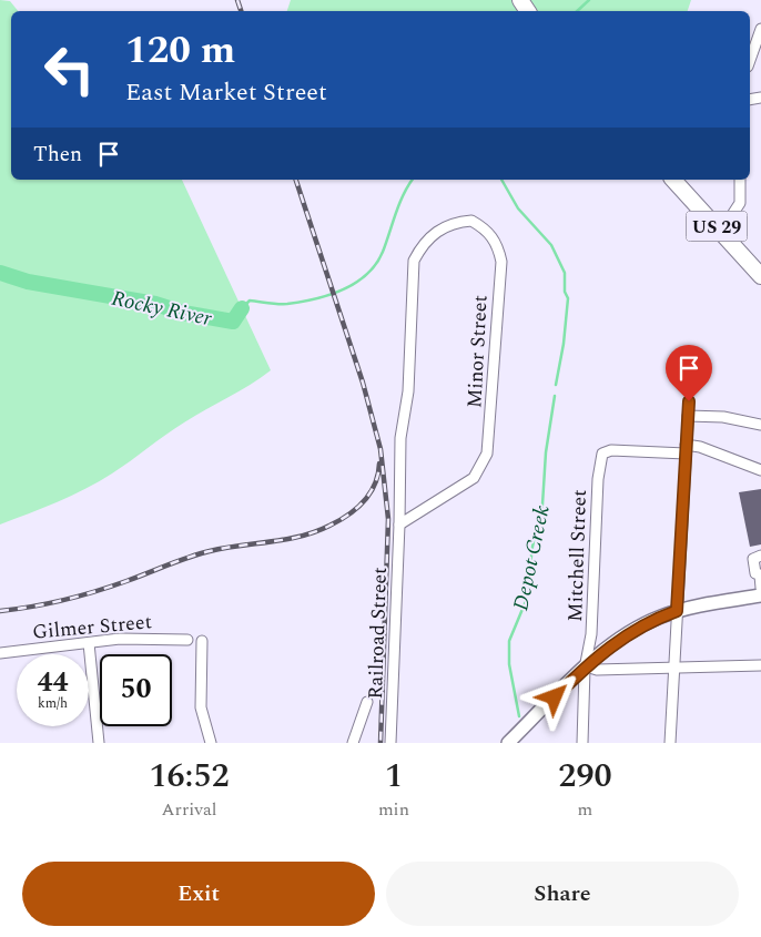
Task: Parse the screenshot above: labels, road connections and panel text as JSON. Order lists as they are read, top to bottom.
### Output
{
  "streets": {
    "highway": ["US 29"],
    "street": [
      "Minor Street",
      "Mitchell Street",
      "Gilmer Street",
      "Railroad Street"
    ]
  },
  "crossings": [
    ["Minor Street", "Railroad Street"]
  ],
  "water": ["Rocky River", "Depot Creek"],
  "page": {
    "turn": ["120 m", "East Market Street"],
    "then": "Then",
    "speed": "44 km/h",
    "limit": "50",
    "eta": [
      "16:52",
      "Arrival",
      "1",
      "min",
      "290",
      "m"
    ],
    "buttons": ["Exit", "Share"]
  }
}
